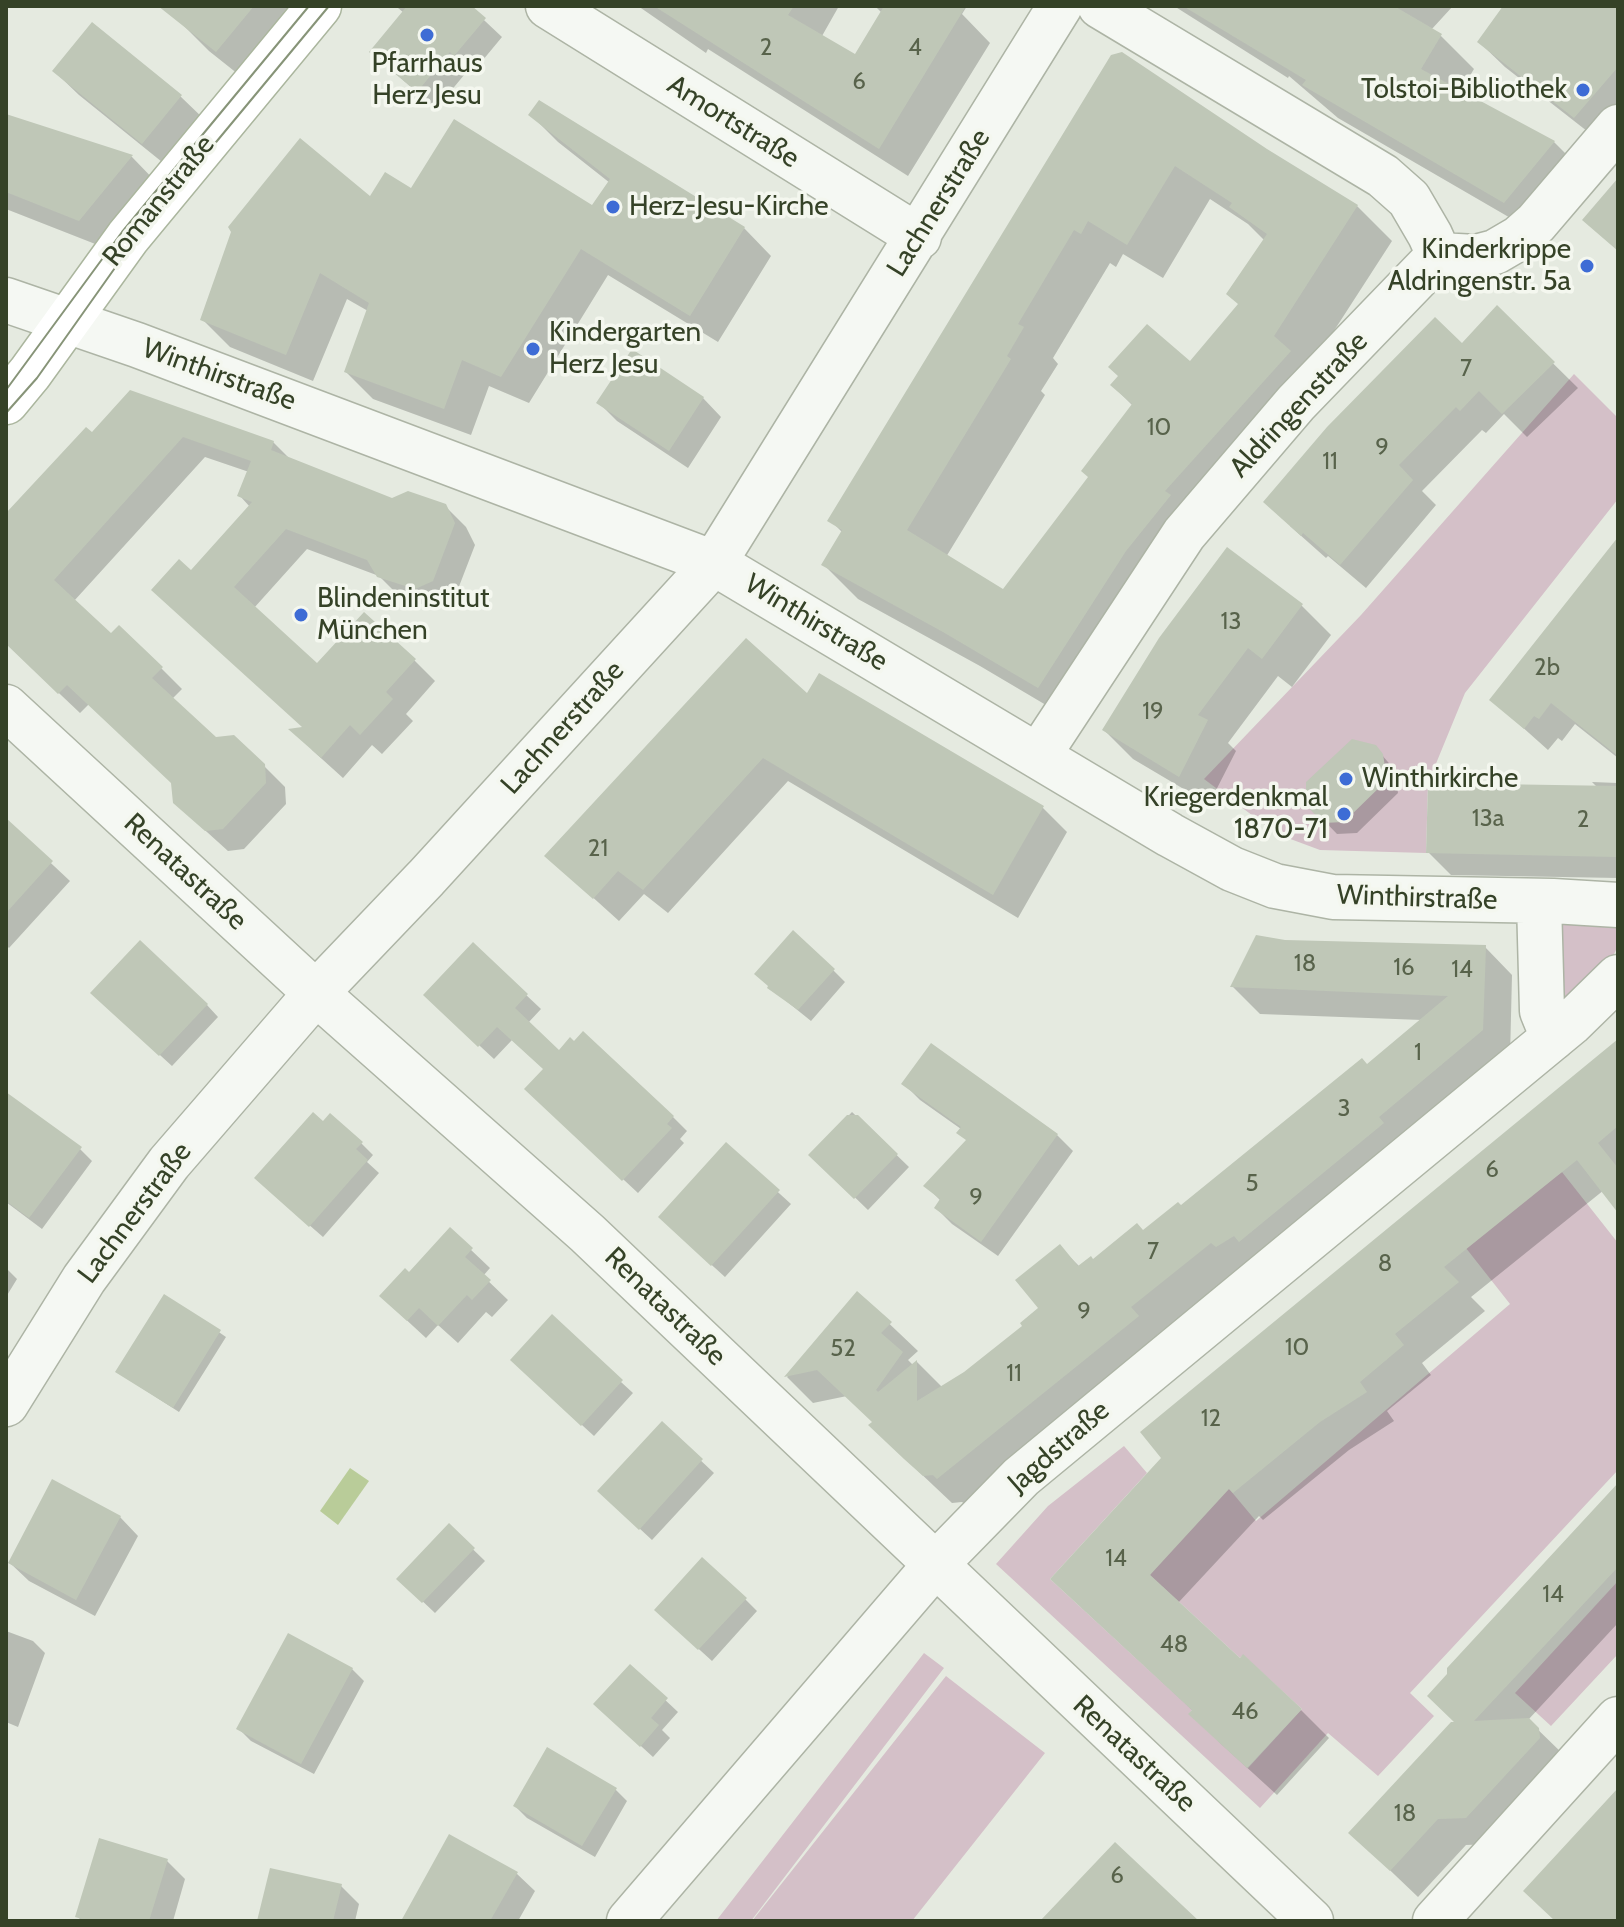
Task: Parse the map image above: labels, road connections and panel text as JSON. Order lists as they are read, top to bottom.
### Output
{
  "streets": {
    "main road": ["Romanstraße"],
    "street": [
      "Amortstraße",
      "Lachnerstraße",
      "Winthirstraße",
      "Aldringenstraße",
      "Renatastraße",
      "Jagdstraße"
    ]
  },
  "crossings": [
    ["Amortstraße", "Lachnerstraße"],
    ["Romanstraße", "Winthirstraße"],
    ["Lachnerstraße", "Winthirstraße"],
    ["Lachnerstraße", "Renatastraße"],
    ["Winthirstraße", "Aldringenstraße"],
    ["Renatastraße", "Jagdstraße"]
  ],
  "places": [
    "Pfarrhaus Herz Jesu",
    "Tolstoi-Bibliothek",
    "Herz-Jesu-Kirche",
    "Kinderkrippe Aldringenstr. 5a",
    "Kindergarten Herz Jesu",
    "Blindeninstitut München",
    "Winthirkirche",
    "Kriegerdenkmal 1870-71"
  ],
  "house_numbers": [
    "2",
    "4",
    "6",
    "7",
    "10",
    "9",
    "11",
    "13",
    "2b",
    "19",
    "13a",
    "2",
    "21",
    "18",
    "16",
    "14",
    "1",
    "3",
    "6",
    "5",
    "9",
    "7",
    "8",
    "9",
    "10",
    "52",
    "11",
    "12",
    "14",
    "14",
    "48",
    "46",
    "18",
    "6"
  ]
}
